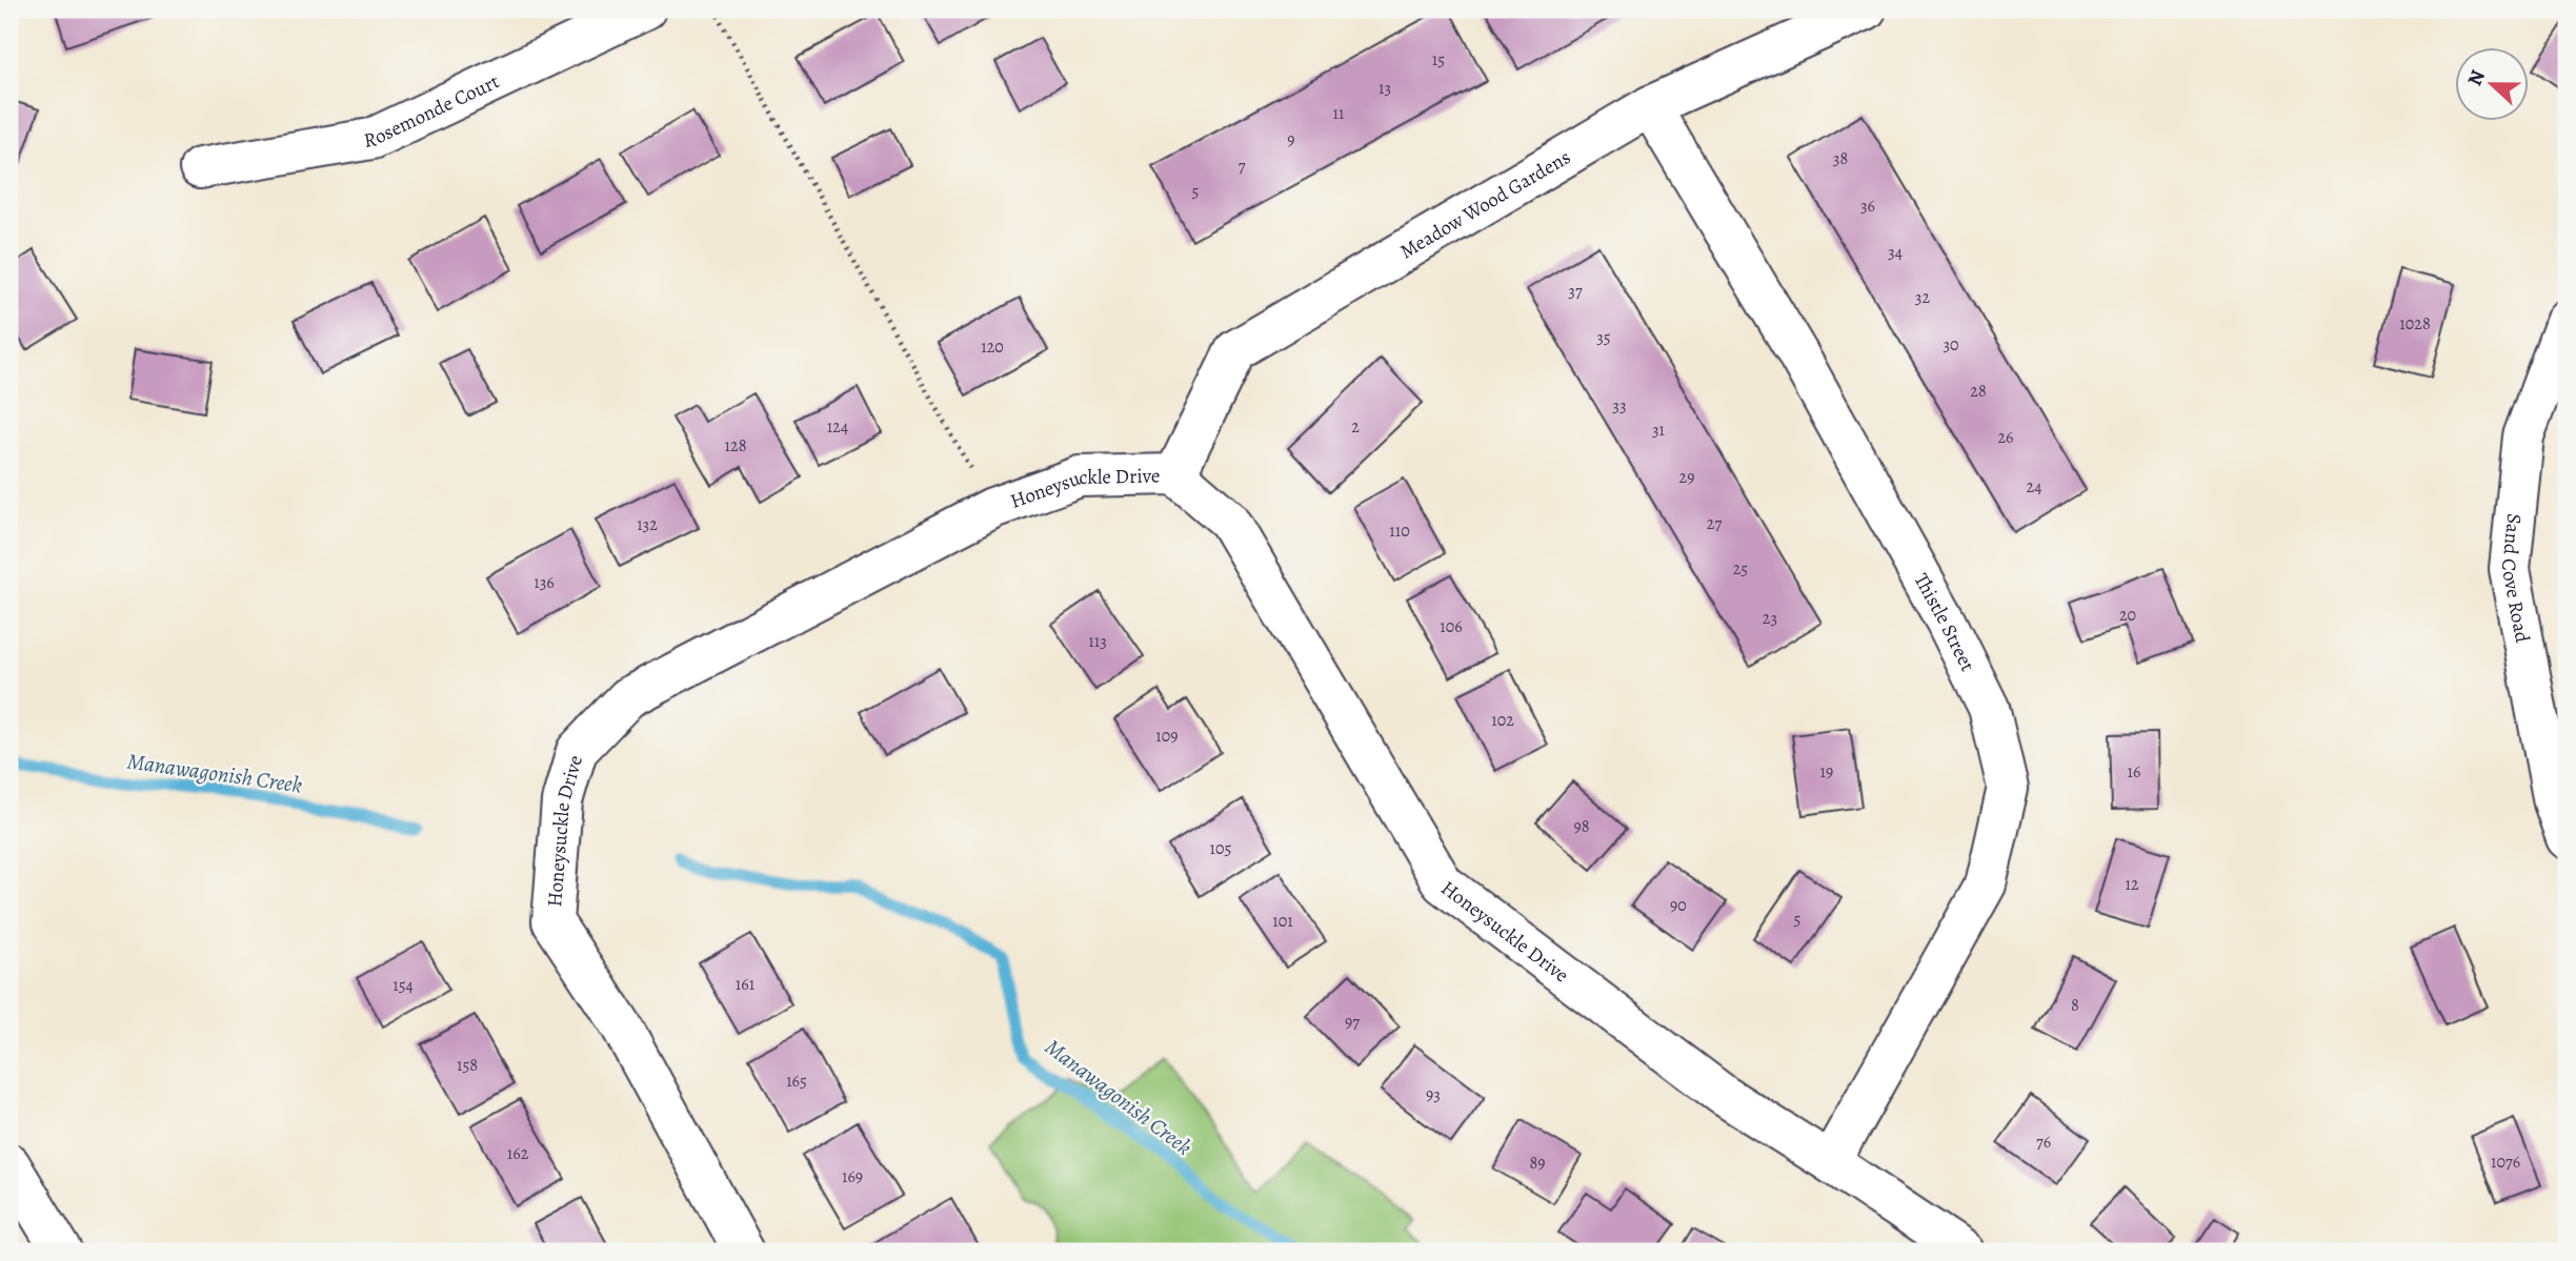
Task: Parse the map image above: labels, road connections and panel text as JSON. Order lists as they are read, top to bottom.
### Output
{
  "streets": {
    "main road": [
      "Rosemonde Court",
      "Meadow Wood Gardens",
      "Honeysuckle Drive",
      "Sand Cove Road",
      "Thistle Street"
    ]
  },
  "crossings": [
    ["Meadow Wood Gardens", "Honeysuckle Drive"],
    ["Meadow Wood Gardens", "Thistle Street"],
    ["Honeysuckle Drive", "Thistle Street"]
  ],
  "water": ["Manawagonish Creek"],
  "house_numbers": [
    "15",
    "13",
    "11",
    "9",
    "38",
    "7",
    "5",
    "36",
    "34",
    "37",
    "32",
    "1028",
    "35",
    "30",
    "120",
    "28",
    "33",
    "124",
    "2",
    "31",
    "26",
    "128",
    "29",
    "24",
    "27",
    "132",
    "110",
    "25",
    "136",
    "20",
    "23",
    "106",
    "113",
    "102",
    "109",
    "19",
    "16",
    "98",
    "105",
    "12",
    "90",
    "5",
    "101",
    "161",
    "154",
    "8",
    "97",
    "158",
    "165",
    "93",
    "76",
    "162",
    "1076",
    "89",
    "169"
  ],
  "north": "left"
}
